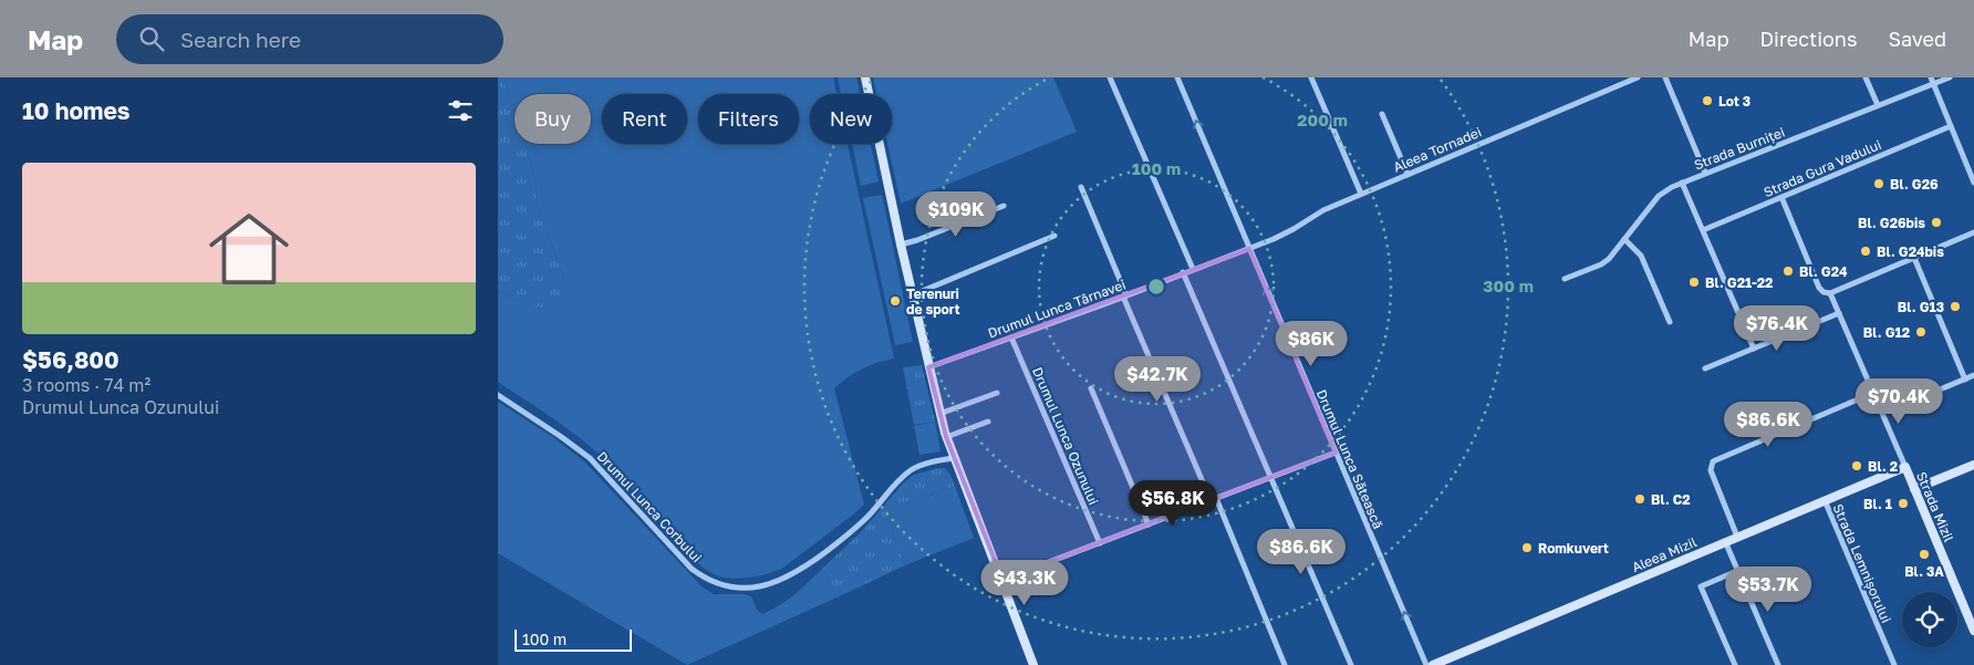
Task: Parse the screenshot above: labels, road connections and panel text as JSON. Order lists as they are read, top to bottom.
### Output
{
  "streets": {
    "street": [
      "Strada Burniței",
      "Aleea Tornadei",
      "Strada Gura Vadului",
      "Drumul Lunca Târnavei",
      "Drumul Lunca Ozunului",
      "Drumul Lunca Sătească",
      "Drumul Lunca Corbului",
      "Strada Mizil",
      "Aleea Mizil",
      "Strada Lemnișorului"
    ]
  },
  "crossings": [
    ["Aleea Tornadei", "Drumul Lunca Târnavei"],
    ["Aleea Tornadei", "Drumul Lunca Sătească"],
    ["Strada Gura Vadului", "Strada Mizil"],
    ["Drumul Lunca Târnavei", "Drumul Lunca Ozunului"],
    ["Drumul Lunca Târnavei", "Drumul Lunca Sătească"],
    ["Strada Mizil", "Aleea Mizil"],
    ["Aleea Mizil", "Strada Lemnișorului"]
  ],
  "one_way": ["Drumul Lunca Sătească"],
  "places": [
    "Lot 3",
    "Bl. G26",
    "Bl. G26bis",
    "Bl. G24bis",
    "Bl. G24",
    "Bl. G21-22",
    "Terenuri de sport",
    "Bl. G13",
    "Bl. G12",
    "Bl. 2",
    "Bl. C2",
    "Bl. 1",
    "Romkuvert",
    "Bl. 3A"
  ],
  "scale_bar": "100 m",
  "page": {
    "header": "Map",
    "search": "Search here",
    "nav": ["Map", "Directions", "Saved"],
    "heading": "10 homes",
    "chip": [
      "Buy",
      "Rent",
      "Filters",
      "New"
    ],
    "list": [
      {
        "name": "$56,800",
        "note": "3 rooms · 74 m² · Drumul Lunca Ozunului"
      }
    ],
    "price": [
      "$109K",
      "$76.4K",
      "$86K",
      "$42.7K",
      "$70.4K",
      "$86.6K",
      "$56.8K",
      "$86.6K",
      "$43.3K",
      "$53.7K"
    ],
    "scale": "100 m"
  },
  "rings": ["200 m", "100 m", "300 m"]
}
